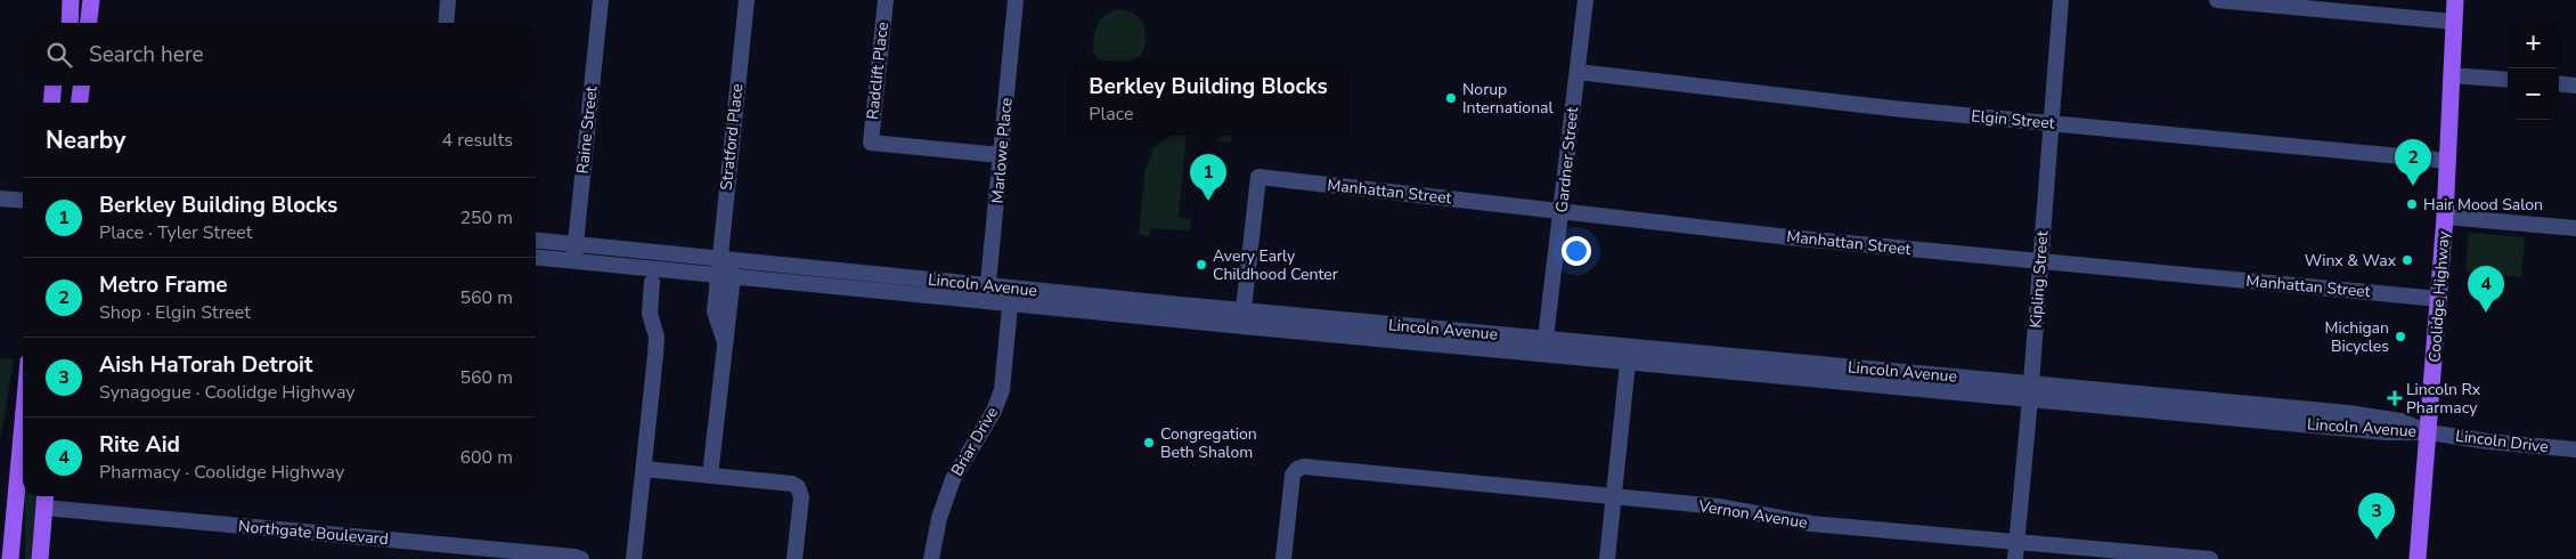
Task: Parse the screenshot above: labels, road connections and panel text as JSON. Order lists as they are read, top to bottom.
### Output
{
  "streets": {
    "main road": ["Coolidge Highway"],
    "street": [
      "Radclift Place",
      "Elgin Street",
      "Raine Street",
      "Stratford Place",
      "Marlowe Place",
      "Gardner Street",
      "Manhattan Street",
      "Kipling Street",
      "Lincoln Avenue",
      "Briar Drive",
      "Lincoln Drive",
      "Vernon Avenue",
      "Northgate Boulevard"
    ]
  },
  "crossings": [
    ["Radclift Place", "Marlowe Place"],
    ["Elgin Street", "Gardner Street"],
    ["Elgin Street", "Kipling Street"],
    ["Elgin Street", "Coolidge Highway"],
    ["Raine Street", "Lincoln Avenue"],
    ["Stratford Place", "Lincoln Avenue"],
    ["Marlowe Place", "Lincoln Avenue"],
    ["Gardner Street", "Manhattan Street"],
    ["Gardner Street", "Lincoln Avenue"],
    ["Manhattan Street", "Kipling Street"],
    ["Manhattan Street", "Lincoln Avenue"],
    ["Manhattan Street", "Coolidge Highway"],
    ["Kipling Street", "Lincoln Avenue"],
    ["Kipling Street", "Vernon Avenue"],
    ["Lincoln Avenue", "Coolidge Highway"],
    ["Lincoln Avenue", "Briar Drive"],
    ["Lincoln Avenue", "Lincoln Drive"],
    ["Coolidge Highway", "Lincoln Drive"]
  ],
  "places": {
    "other": [
      "Norup International",
      "Hair Mood Salon",
      "Winx & Wax",
      "Avery Early Childhood Center",
      "Michigan Bicycles",
      "Congregation Beth Shalom"
    ],
    "health": ["Lincoln Rx Pharmacy"]
  },
  "page": {
    "map_buttons": ["+", "−"],
    "search": "Search here",
    "popup": ["Berkley Building Blocks", "Place"],
    "heading": ["Nearby", "4 results"],
    "pins": [
      "2",
      "1",
      "4",
      "3"
    ],
    "list": [
      {
        "mark": "1",
        "name": "Berkley Building Blocks",
        "note": "Place · Tyler Street",
        "value": "250 m"
      },
      {
        "mark": "2",
        "name": "Metro Frame",
        "note": "Shop · Elgin Street",
        "value": "560 m"
      },
      {
        "mark": "3",
        "name": "Aish HaTorah Detroit",
        "note": "Synagogue · Coolidge Highway",
        "value": "560 m"
      },
      {
        "mark": "4",
        "name": "Rite Aid",
        "note": "Pharmacy · Coolidge Highway",
        "value": "600 m"
      }
    ]
  }
}
